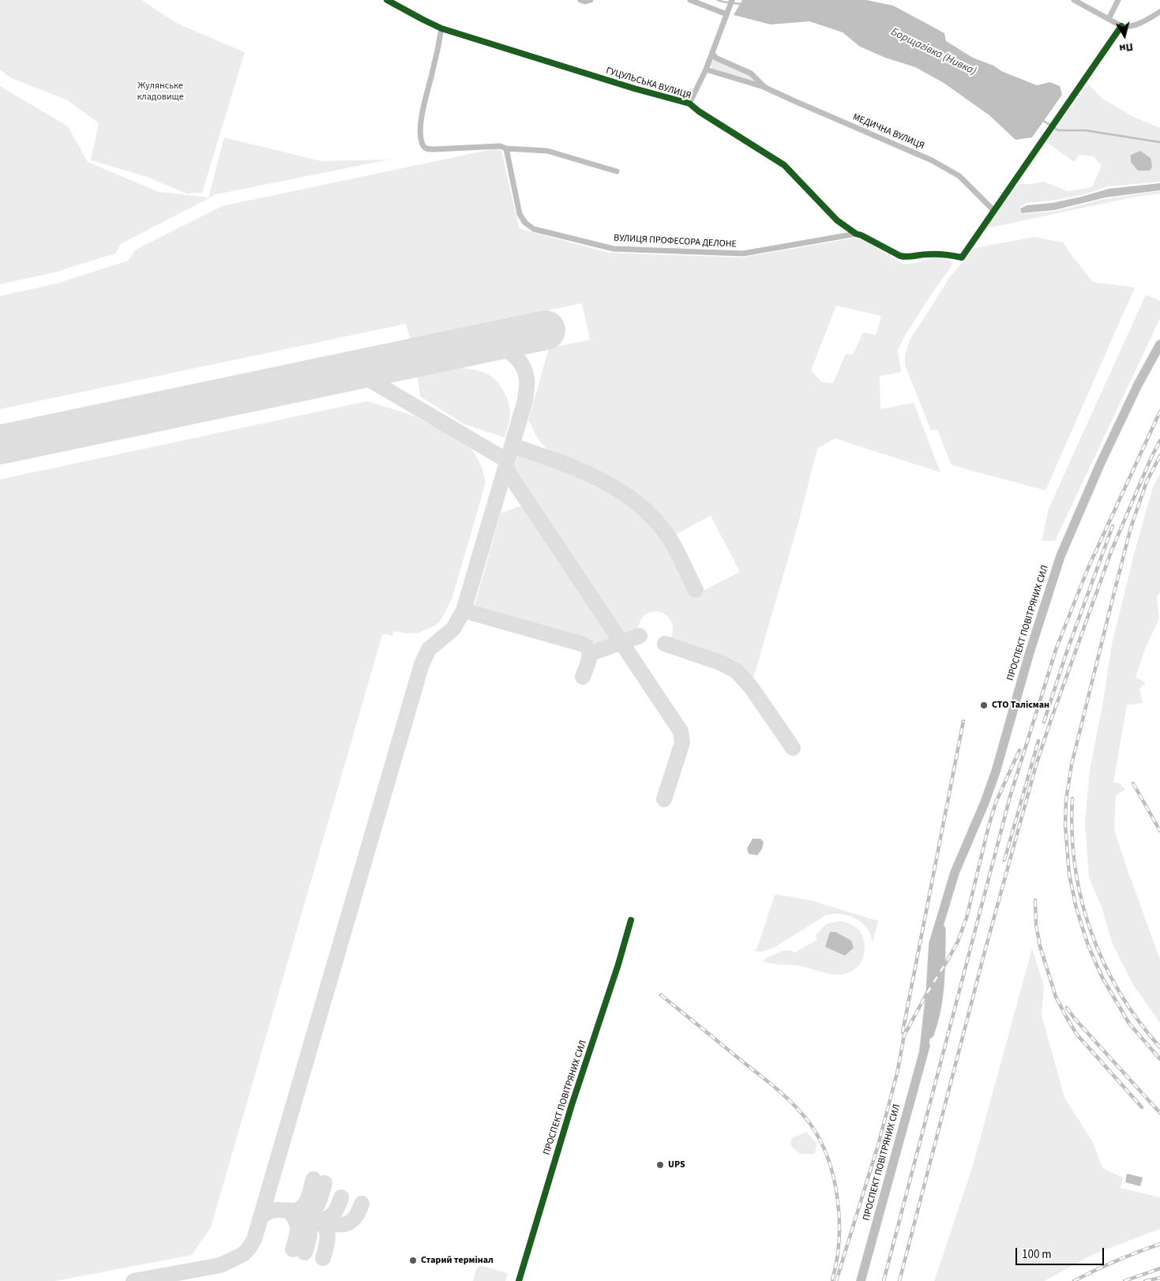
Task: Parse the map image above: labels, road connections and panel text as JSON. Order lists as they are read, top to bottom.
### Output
{
  "streets": {
    "main road": ["ПРОСПЕКТ ПОВІТРЯНИХ СИЛ"],
    "street": ["ГУЦУЛЬСЬКА ВУЛИЦЯ", "МЕДИЧНА ВУЛИЦЯ", "ВУЛИЦЯ ПРОФЕСОРА ДЕЛОНЕ"]
  },
  "crossings": [
    ["ГУЦУЛЬСЬКА ВУЛИЦЯ", "МЕДИЧНА ВУЛИЦЯ"],
    ["ГУЦУЛЬСЬКА ВУЛИЦЯ", "ВУЛИЦЯ ПРОФЕСОРА ДЕЛОНЕ"]
  ],
  "water": ["Борщагівка (Нивка)"],
  "parks": ["Жулянське кладовище"],
  "places": ["СТО Талісман", "UPS", "Старий термінал"],
  "scale_bar": "100 m",
  "north": "bottom"
}
